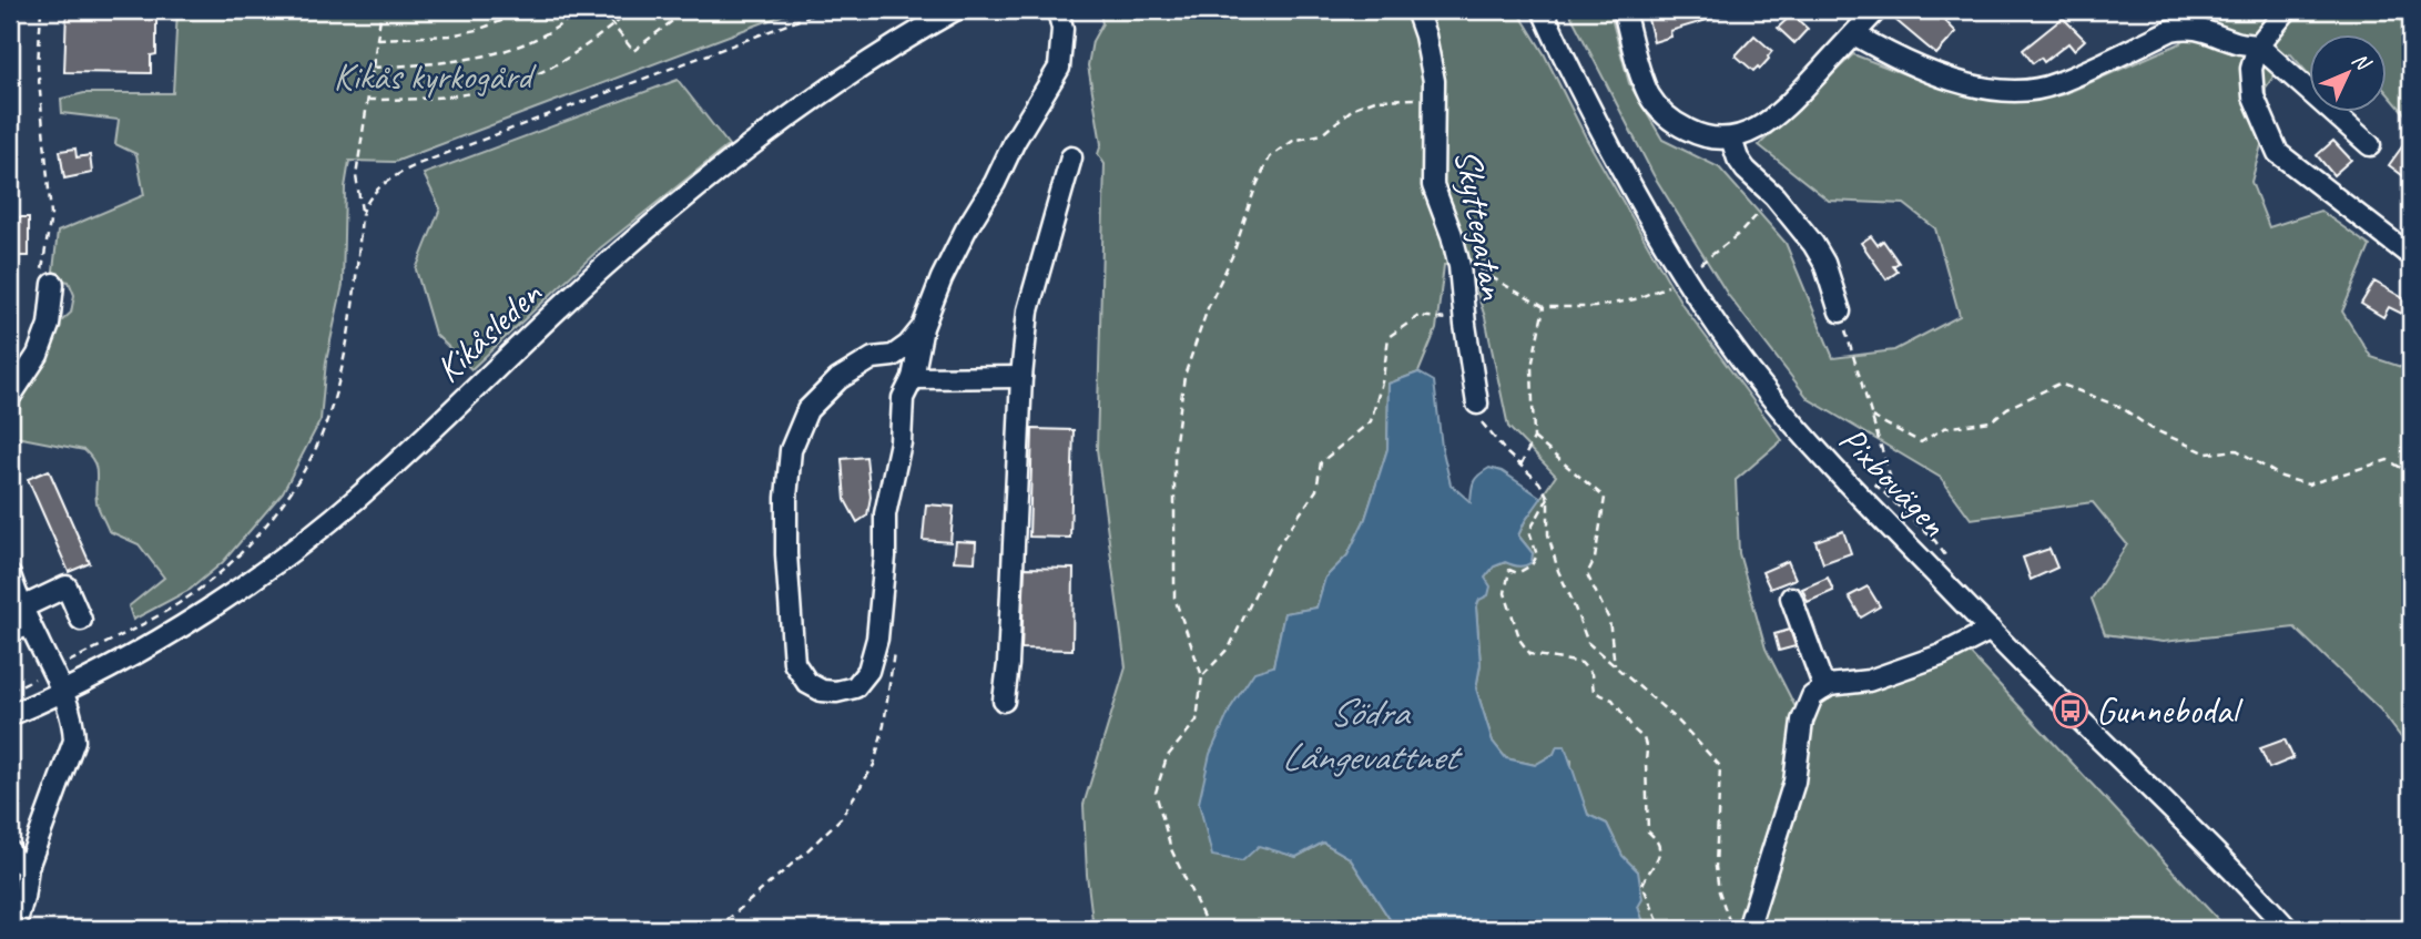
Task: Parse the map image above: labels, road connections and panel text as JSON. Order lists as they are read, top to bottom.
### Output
{
  "streets": {
    "street": ["Skyttegatan", "Kikåsleden", "Pixbovägen"]
  },
  "water": ["Södra Långevattnet"],
  "parks": ["Kikås kyrkogård"],
  "places": {
    "bus stop": ["Gunnebodal"]
  },
  "north": "top right"
}
